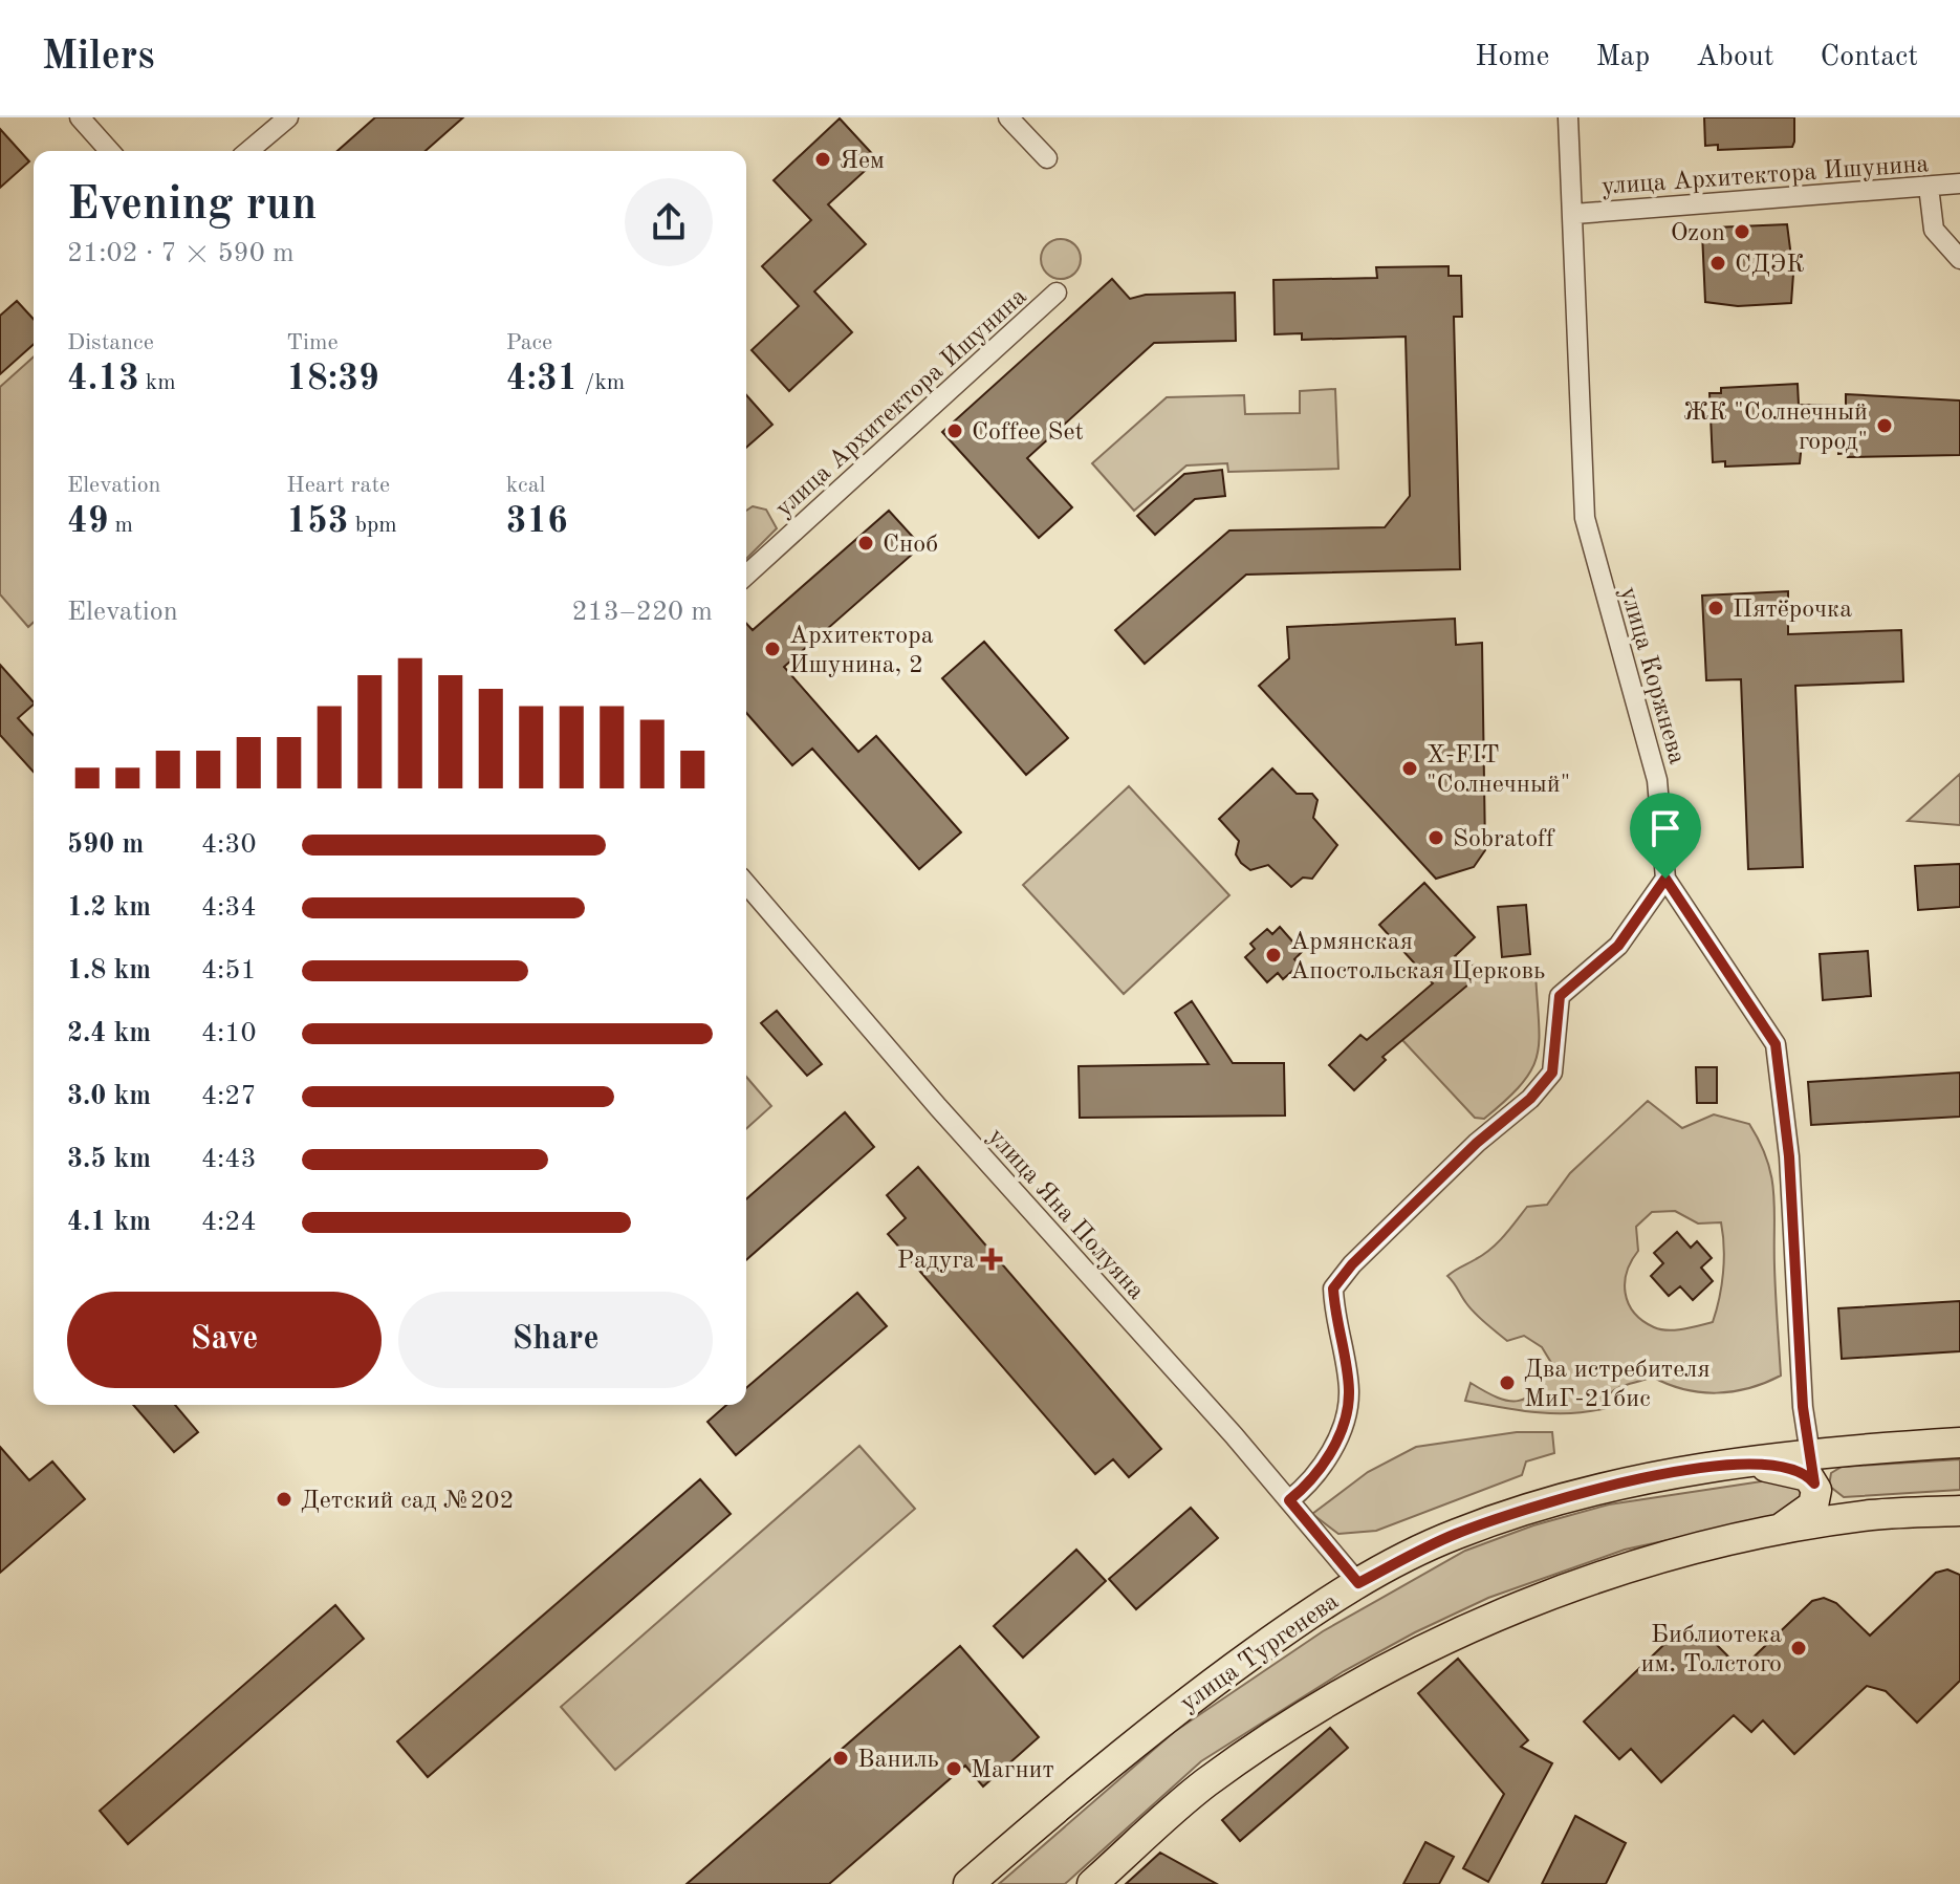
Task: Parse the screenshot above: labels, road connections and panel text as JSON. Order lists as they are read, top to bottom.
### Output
{
  "streets": {
    "main road": ["улица Тургенева"],
    "street": ["улица Архитектора Ишунина", "улица Коржнева", "улица Яна Полуяна"]
  },
  "crossings": [
    ["улица Архитектора Ишунина", "улица Коржнева"],
    ["улица Яна Полуяна", "улица Тургенева"]
  ],
  "places": {
    "other": [
      "Яем",
      "Ozon",
      "СДЭК",
      "ЖК \"Солнечный город\"",
      "Coffee Set",
      "Сноб",
      "Пятёрочка",
      "Архитектора Ишунина, 2",
      "X-FIT \"Солнечный\"",
      "Sobratoff",
      "Армянская Апостольская Церковь",
      "Два истребителя МиГ-21бис",
      "Детский сад №202",
      "Библиотека им. Толстого",
      "Ваниль",
      "Магнит"
    ],
    "health": ["Радуга"]
  },
  "page": {
    "header": "Milers",
    "nav": [
      "Home",
      "Map",
      "About",
      "Contact"
    ],
    "heading": ["Evening run", "21:02 · 7 × 590 m"],
    "stats": [
      ["Distance", "4.13 km"],
      ["Time", "18:39"],
      ["Pace", "4:31 /km"],
      ["Elevation", "49 m"],
      ["Heart rate", "153 bpm"],
      ["kcal", "316"]
    ],
    "chart": ["Elevation", "213–220 m"],
    "list": [
      {
        "name": "590 m",
        "note": "4:30"
      },
      {
        "name": "1.2 km",
        "note": "4:34"
      },
      {
        "name": "1.8 km",
        "note": "4:51"
      },
      {
        "name": "2.4 km",
        "note": "4:10"
      },
      {
        "name": "3.0 km",
        "note": "4:27"
      },
      {
        "name": "3.5 km",
        "note": "4:43"
      },
      {
        "name": "4.1 km",
        "note": "4:24"
      }
    ],
    "buttons": ["Save", "Share"]
  }
}
